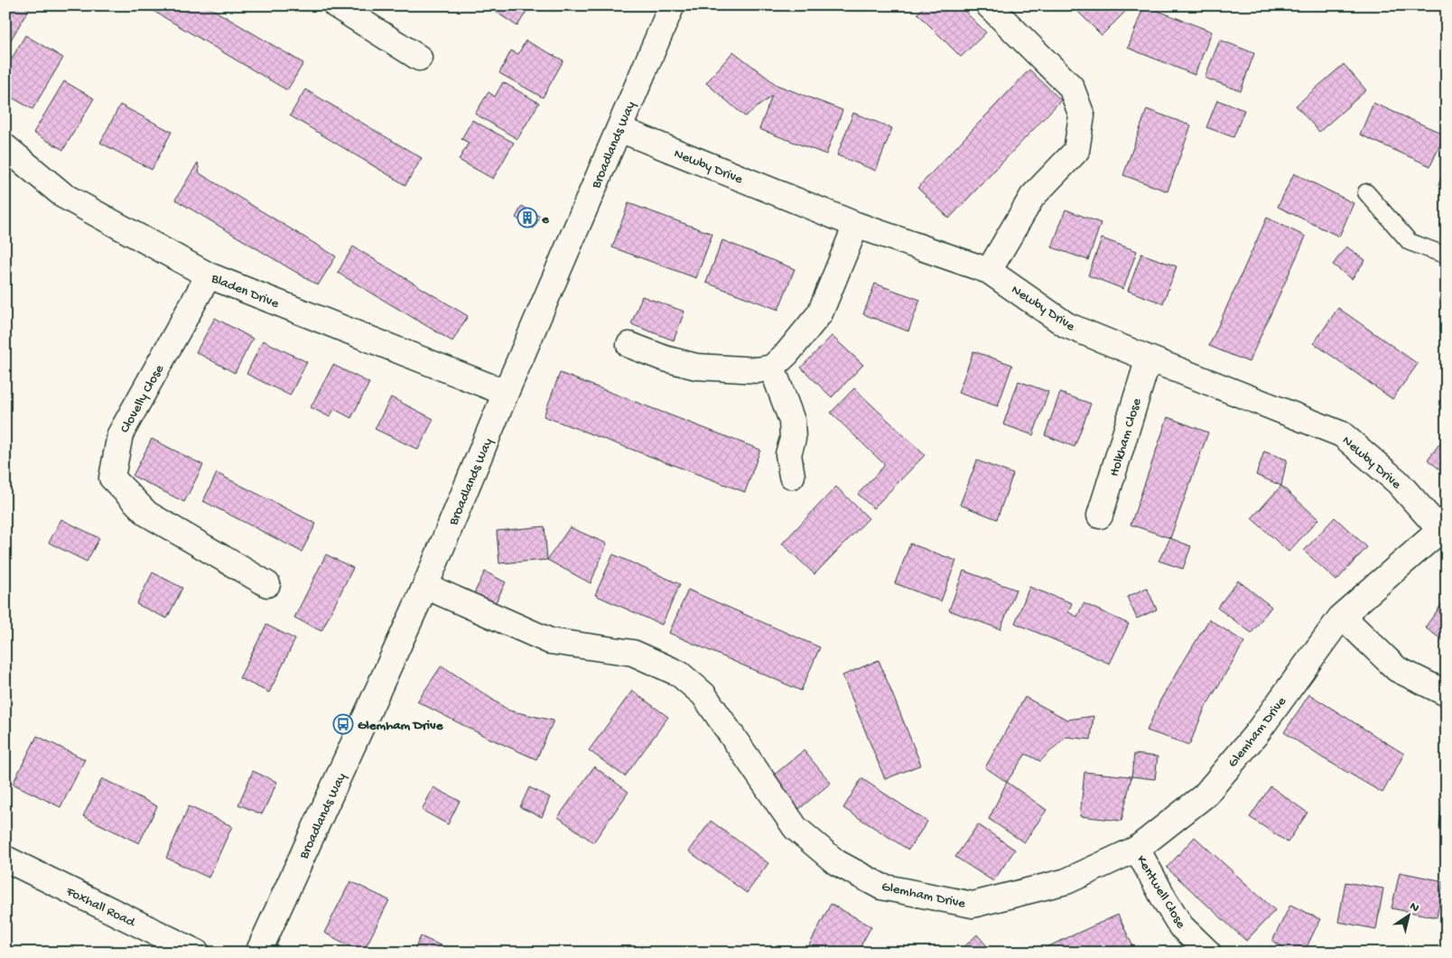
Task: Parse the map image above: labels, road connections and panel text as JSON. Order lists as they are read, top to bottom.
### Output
{
  "streets": {
    "street": [
      "Broadlands Way",
      "Newby Drive",
      "Bladen Drive",
      "Clovelly Close",
      "Holkham Close",
      "Glemham Drive",
      "Kentwell Close",
      "Foxhall Road"
    ]
  },
  "crossings": [
    ["Broadlands Way", "Newby Drive"],
    ["Broadlands Way", "Bladen Drive"],
    ["Broadlands Way", "Glemham Drive"],
    ["Newby Drive", "Holkham Close"],
    ["Newby Drive", "Glemham Drive"],
    ["Bladen Drive", "Clovelly Close"],
    ["Glemham Drive", "Kentwell Close"]
  ],
  "places": {
    "building": ["e"],
    "bus stop": ["Glemham Drive"]
  },
  "north": "top right"
}
